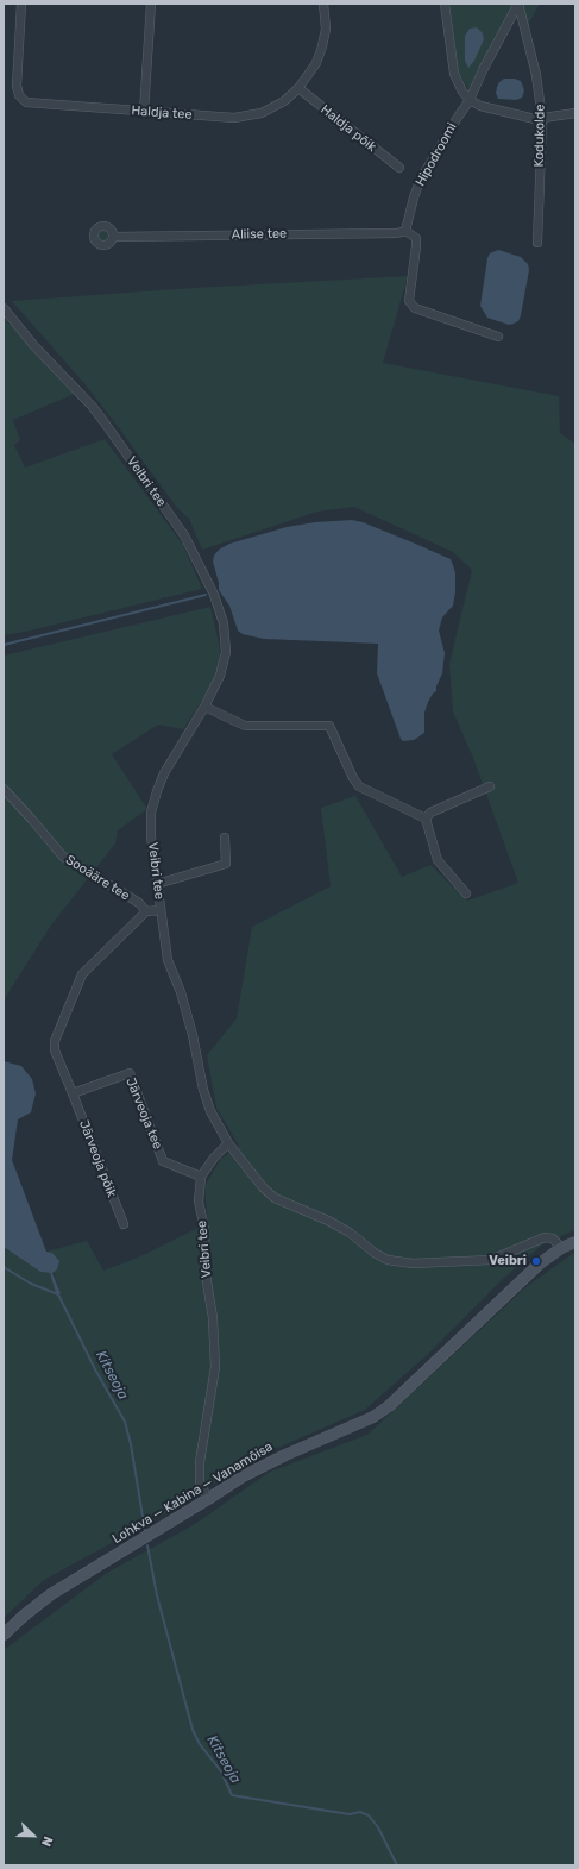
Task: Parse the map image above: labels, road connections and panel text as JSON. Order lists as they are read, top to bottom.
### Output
{
  "streets": {
    "street": [
      "Haldja tee",
      "Haldja põik",
      "Kodukolde",
      "Hipodroomi",
      "Aliise tee",
      "Veibri tee",
      "Sooääre tee",
      "Järveoja tee",
      "Järveoja põik",
      "Lohkva — Kabina — Vanamõisa"
    ]
  },
  "crossings": [
    ["Haldja tee", "Haldja põik"],
    ["Kodukolde", "Hipodroomi"],
    ["Hipodroomi", "Aliise tee"],
    ["Veibri tee", "Järveoja tee"],
    ["Veibri tee", "Lohkva — Kabina — Vanamõisa"],
    ["Järveoja tee", "Järveoja põik"]
  ],
  "water": ["Kitseoja"],
  "places": ["Veibri"],
  "north": "bottom right"
}
